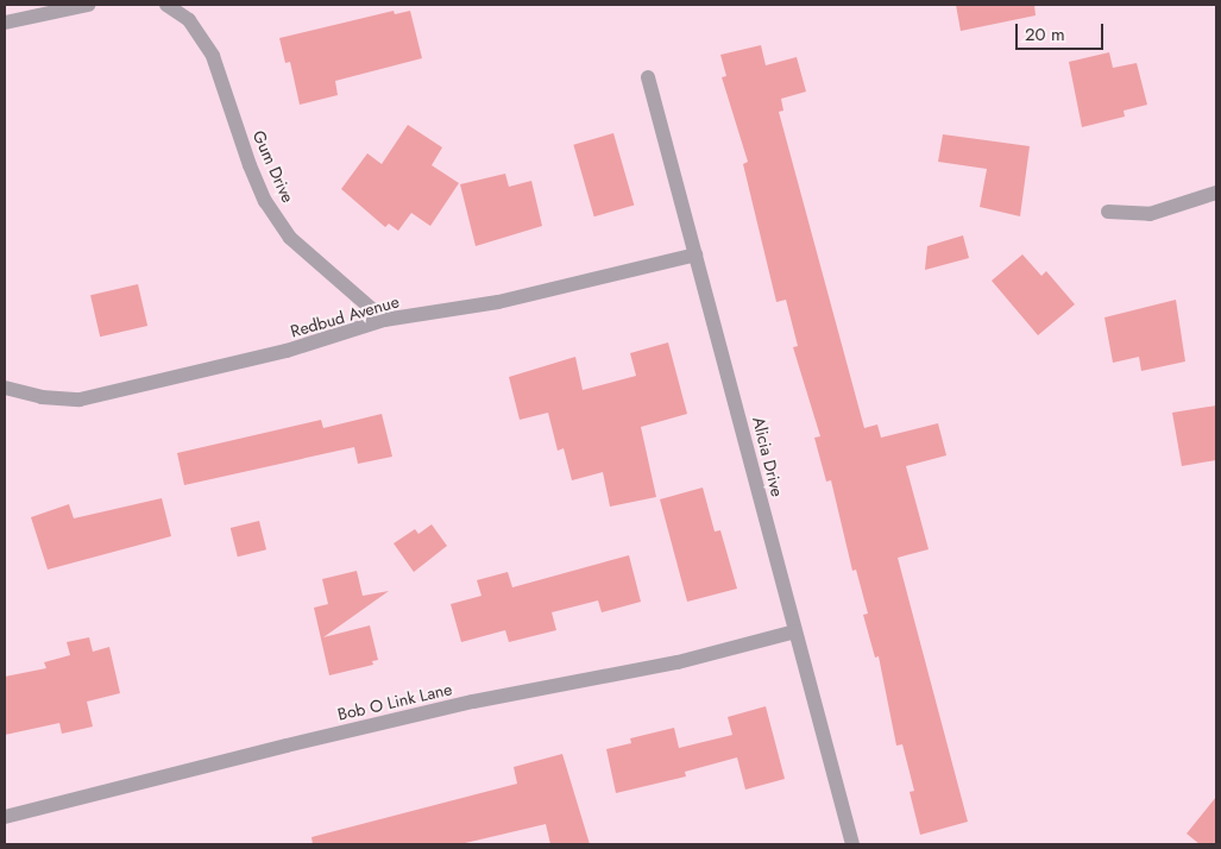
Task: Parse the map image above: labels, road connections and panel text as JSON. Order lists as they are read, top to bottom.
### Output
{
  "streets": {
    "street": [
      "Gum Drive",
      "Redbud Avenue",
      "Alicia Drive",
      "Bob O Link Lane"
    ]
  },
  "crossings": [
    ["Gum Drive", "Redbud Avenue"],
    ["Redbud Avenue", "Alicia Drive"],
    ["Alicia Drive", "Bob O Link Lane"]
  ],
  "scale_bar": "20 m"
}
